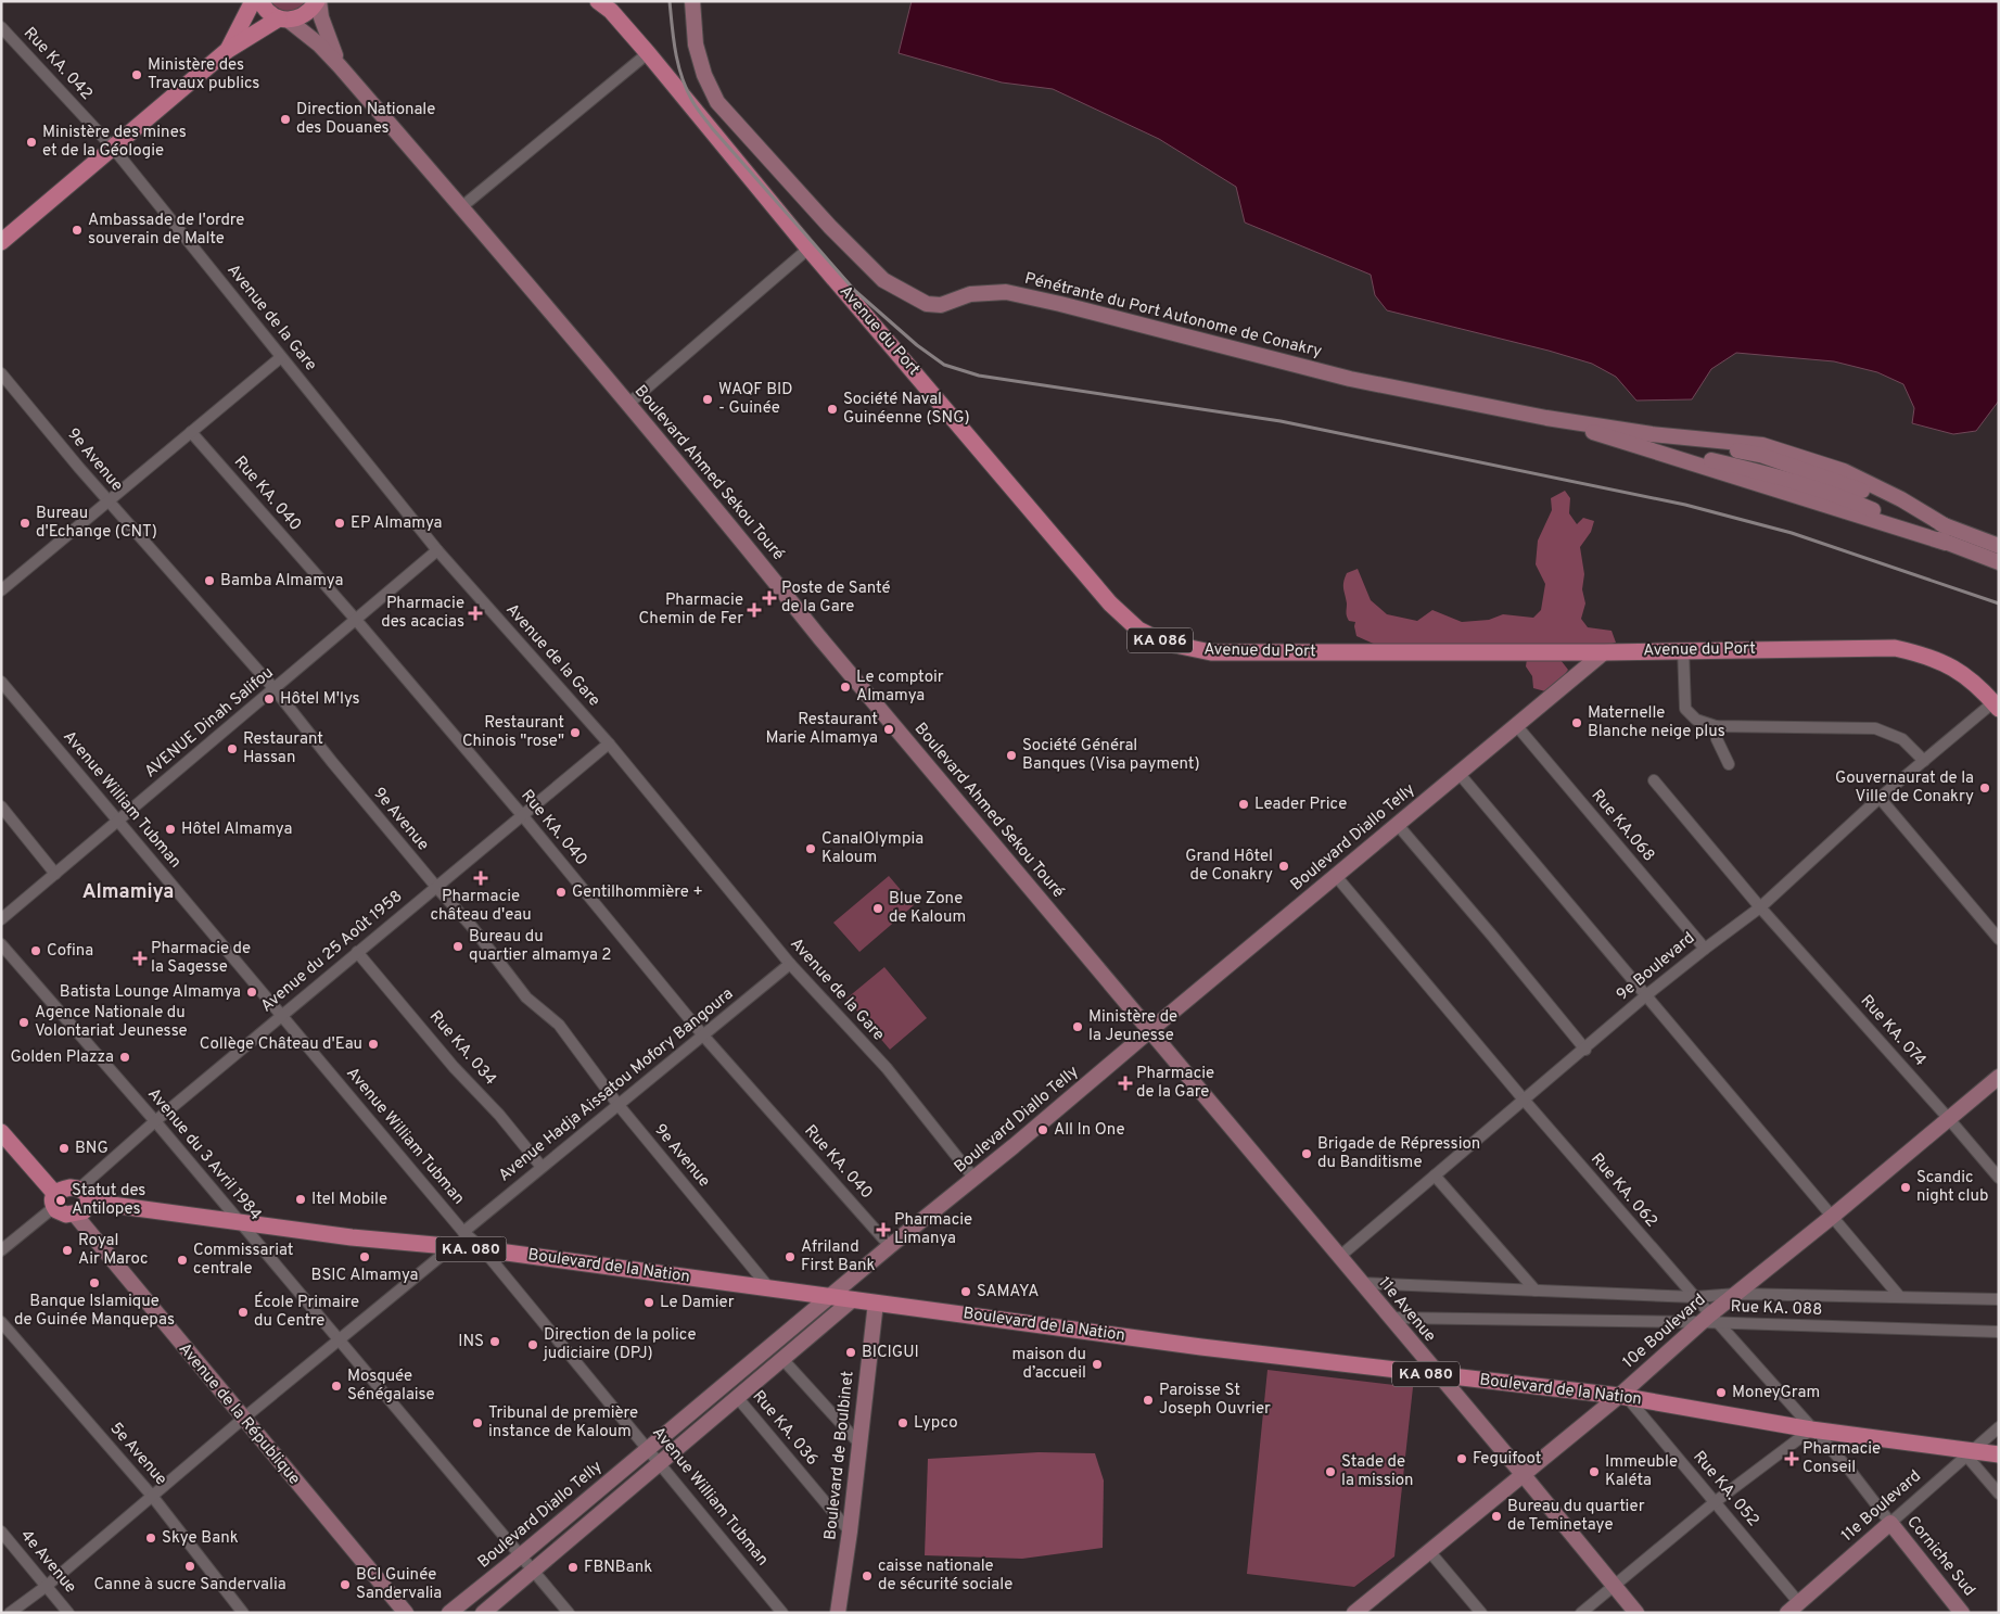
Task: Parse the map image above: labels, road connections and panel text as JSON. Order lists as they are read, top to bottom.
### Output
{
  "streets": {
    "main road": [
      "Avenue du Port",
      "KA 086",
      "KA. 080",
      "Boulevard de la Nation",
      "KA 080"
    ],
    "street": [
      "Rue KA. 042",
      "Pénétrante du Port Autonome de Conakry",
      "Avenue de la Gare",
      "9e Avenue",
      "Boulevard Ahmed Sekou Touré",
      "Rue KA. 040",
      "AVENUE Dinah Salifou",
      "Avenue William Tubman",
      "Rue KA.068",
      "Boulevard Diallo Telly",
      "Avenue du 25 Août 1958",
      "9e Boulevard",
      "Rue KA. 074",
      "Rue KA. 034",
      "Avenue Hadja Aissatou Mofory Bangoura",
      "Avenue du 3 Avril 1984",
      "Rue KA. 062",
      "Rue KA. 088",
      "11e Avenue",
      "10e Boulevard",
      "Avenue de la République",
      "Rue KA. 036",
      "5e Avenue",
      "Boulevard de Boulbinet",
      "Rue KA. 052",
      "11e Boulevard",
      "Corniche Sud",
      "4e Avenue"
    ]
  },
  "crossings": [
    ["Rue KA. 042", "Avenue de la Gare"],
    ["Avenue de la Gare", "AVENUE Dinah Salifou"],
    ["Avenue de la Gare", "Boulevard Diallo Telly"],
    ["Avenue de la Gare", "Avenue du 25 Août 1958"],
    ["Avenue de la Gare", "Avenue Hadja Aissatou Mofory Bangoura"],
    ["Avenue du Port", "Boulevard Diallo Telly"],
    ["Avenue du Port", "9e Boulevard"],
    ["9e Avenue", "AVENUE Dinah Salifou"],
    ["9e Avenue", "Avenue du 25 Août 1958"],
    ["9e Avenue", "Avenue Hadja Aissatou Mofory Bangoura"],
    ["9e Avenue", "Boulevard de la Nation"],
    ["Boulevard Ahmed Sekou Touré", "Boulevard Diallo Telly"],
    ["Boulevard Ahmed Sekou Touré", "11e Avenue"],
    ["Rue KA. 040", "AVENUE Dinah Salifou"],
    ["Rue KA. 040", "Boulevard Diallo Telly"],
    ["Rue KA. 040", "Avenue du 25 Août 1958"],
    ["Rue KA. 040", "Avenue Hadja Aissatou Mofory Bangoura"],
    ["AVENUE Dinah Salifou", "Avenue William Tubman"],
    ["Avenue William Tubman", "Boulevard Diallo Telly"],
    ["Avenue William Tubman", "Avenue du 25 Août 1958"],
    ["Avenue William Tubman", "Avenue Hadja Aissatou Mofory Bangoura"],
    ["Avenue William Tubman", "Boulevard de la Nation"],
    ["Rue KA.068", "Boulevard Diallo Telly"],
    ["Rue KA.068", "9e Boulevard"],
    ["Boulevard Diallo Telly", "Avenue du 3 Avril 1984"],
    ["Boulevard Diallo Telly", "Rue KA. 062"],
    ["Boulevard Diallo Telly", "Boulevard de la Nation"],
    ["Boulevard Diallo Telly", "11e Avenue"],
    ["Avenue du 25 Août 1958", "Rue KA. 034"],
    ["Avenue du 25 Août 1958", "Avenue du 3 Avril 1984"],
    ["Avenue du 25 Août 1958", "Boulevard de la Nation"],
    ["Avenue du 25 Août 1958", "Avenue de la République"],
    ["9e Boulevard", "Rue KA. 074"],
    ["9e Boulevard", "Rue KA. 062"],
    ["9e Boulevard", "11e Avenue"],
    ["Rue KA. 074", "10e Boulevard"],
    ["Rue KA. 034", "Avenue Hadja Aissatou Mofory Bangoura"],
    ["Avenue du 3 Avril 1984", "Boulevard de la Nation"],
    ["Rue KA. 062", "Boulevard de la Nation"],
    ["Rue KA. 062", "Rue KA. 088"],
    ["Rue KA. 062", "10e Boulevard"],
    ["Rue KA. 062", "11e Boulevard"],
    ["Rue KA. 062", "Corniche Sud"],
    ["Boulevard de la Nation", "11e Avenue"],
    ["Boulevard de la Nation", "10e Boulevard"],
    ["Boulevard de la Nation", "Avenue de la République"],
    ["Boulevard de la Nation", "Boulevard de Boulbinet"],
    ["Boulevard de la Nation", "Rue KA. 052"],
    ["Boulevard de la Nation", "11e Boulevard"],
    ["Rue KA. 088", "11e Avenue"],
    ["Rue KA. 088", "10e Boulevard"],
    ["11e Avenue", "10e Boulevard"],
    ["10e Boulevard", "Rue KA. 052"],
    ["Rue KA. 036", "Boulevard de Boulbinet"],
    ["Rue KA. 052", "11e Boulevard"],
    ["11e Boulevard", "Corniche Sud"]
  ],
  "districts": ["Almamiya"],
  "places": {
    "other": [
      "Ministère des Travaux publics",
      "Direction Nationale des Douanes",
      "Ministère des mines et de la Géologie",
      "Ambassade de l'ordre souverain de Malte",
      "WAQF BID - Guinée",
      "Société Naval Guinéenne (SNG)",
      "Bureau d'Echange (CNT)",
      "EP Almamya",
      "Bamba Almamya",
      "Le comptoir Almamya",
      "Hôtel M'lys",
      "Maternelle Blanche neige plus",
      "Restaurant Marie Almamya",
      "Restaurant Chinois \"rose\"",
      "Restaurant Hassan",
      "Société Général Banques (Visa payment)",
      "Gouvernaurat de la Ville de Conakry",
      "Leader Price",
      "Hôtel Almamya",
      "CanalOlympia Kaloum",
      "Grand Hôtel de Conakry",
      "Gentilhommière +",
      "Blue Zone de Kaloum",
      "Bureau du quartier almamya 2",
      "Cofina",
      "Batista Lounge Almamya",
      "Agence Nationale du Volontariat Jeunesse",
      "Ministère de la Jeunesse",
      "Collège Château d'Eau",
      "Golden Plazza",
      "All In One",
      "BNG",
      "Brigade de Répression du Banditisme",
      "Scandic night club",
      "Itel Mobile",
      "Statut des Antilopes",
      "Royal Air Maroc",
      "BSIC Almamya",
      "Afriland First Bank",
      "Commissariat centrale",
      "Banque Islamique de Guinée Manquepas",
      "SAMAYA",
      "Le Damier",
      "École Primaire du Centre",
      "INS",
      "Direction de la police judiciaire (DPJ)",
      "BICIGUI",
      "maison du d’accueil",
      "Mosquée Sénégalaise",
      "MoneyGram",
      "Paroisse St Joseph Ouvrier",
      "Tribunal de première instance de Kaloum",
      "Lypco",
      "Feguifoot",
      "Stade de la mission",
      "Immeuble Kaléta",
      "Bureau du quartier de Teminetaye",
      "Skye Bank",
      "Canne à sucre Sandervalia",
      "FBNBank",
      "caisse nationale de sécurité sociale",
      "BCI Guinée Sandervalia"
    ],
    "health": [
      "Poste de Santé de la Gare",
      "Pharmacie Chemin de Fer",
      "Pharmacie des acacias",
      "Pharmacie château d'eau",
      "Pharmacie de la Sagesse",
      "Pharmacie de la Gare",
      "Pharmacie Limanya",
      "Pharmacie Conseil"
    ]
  }
}
